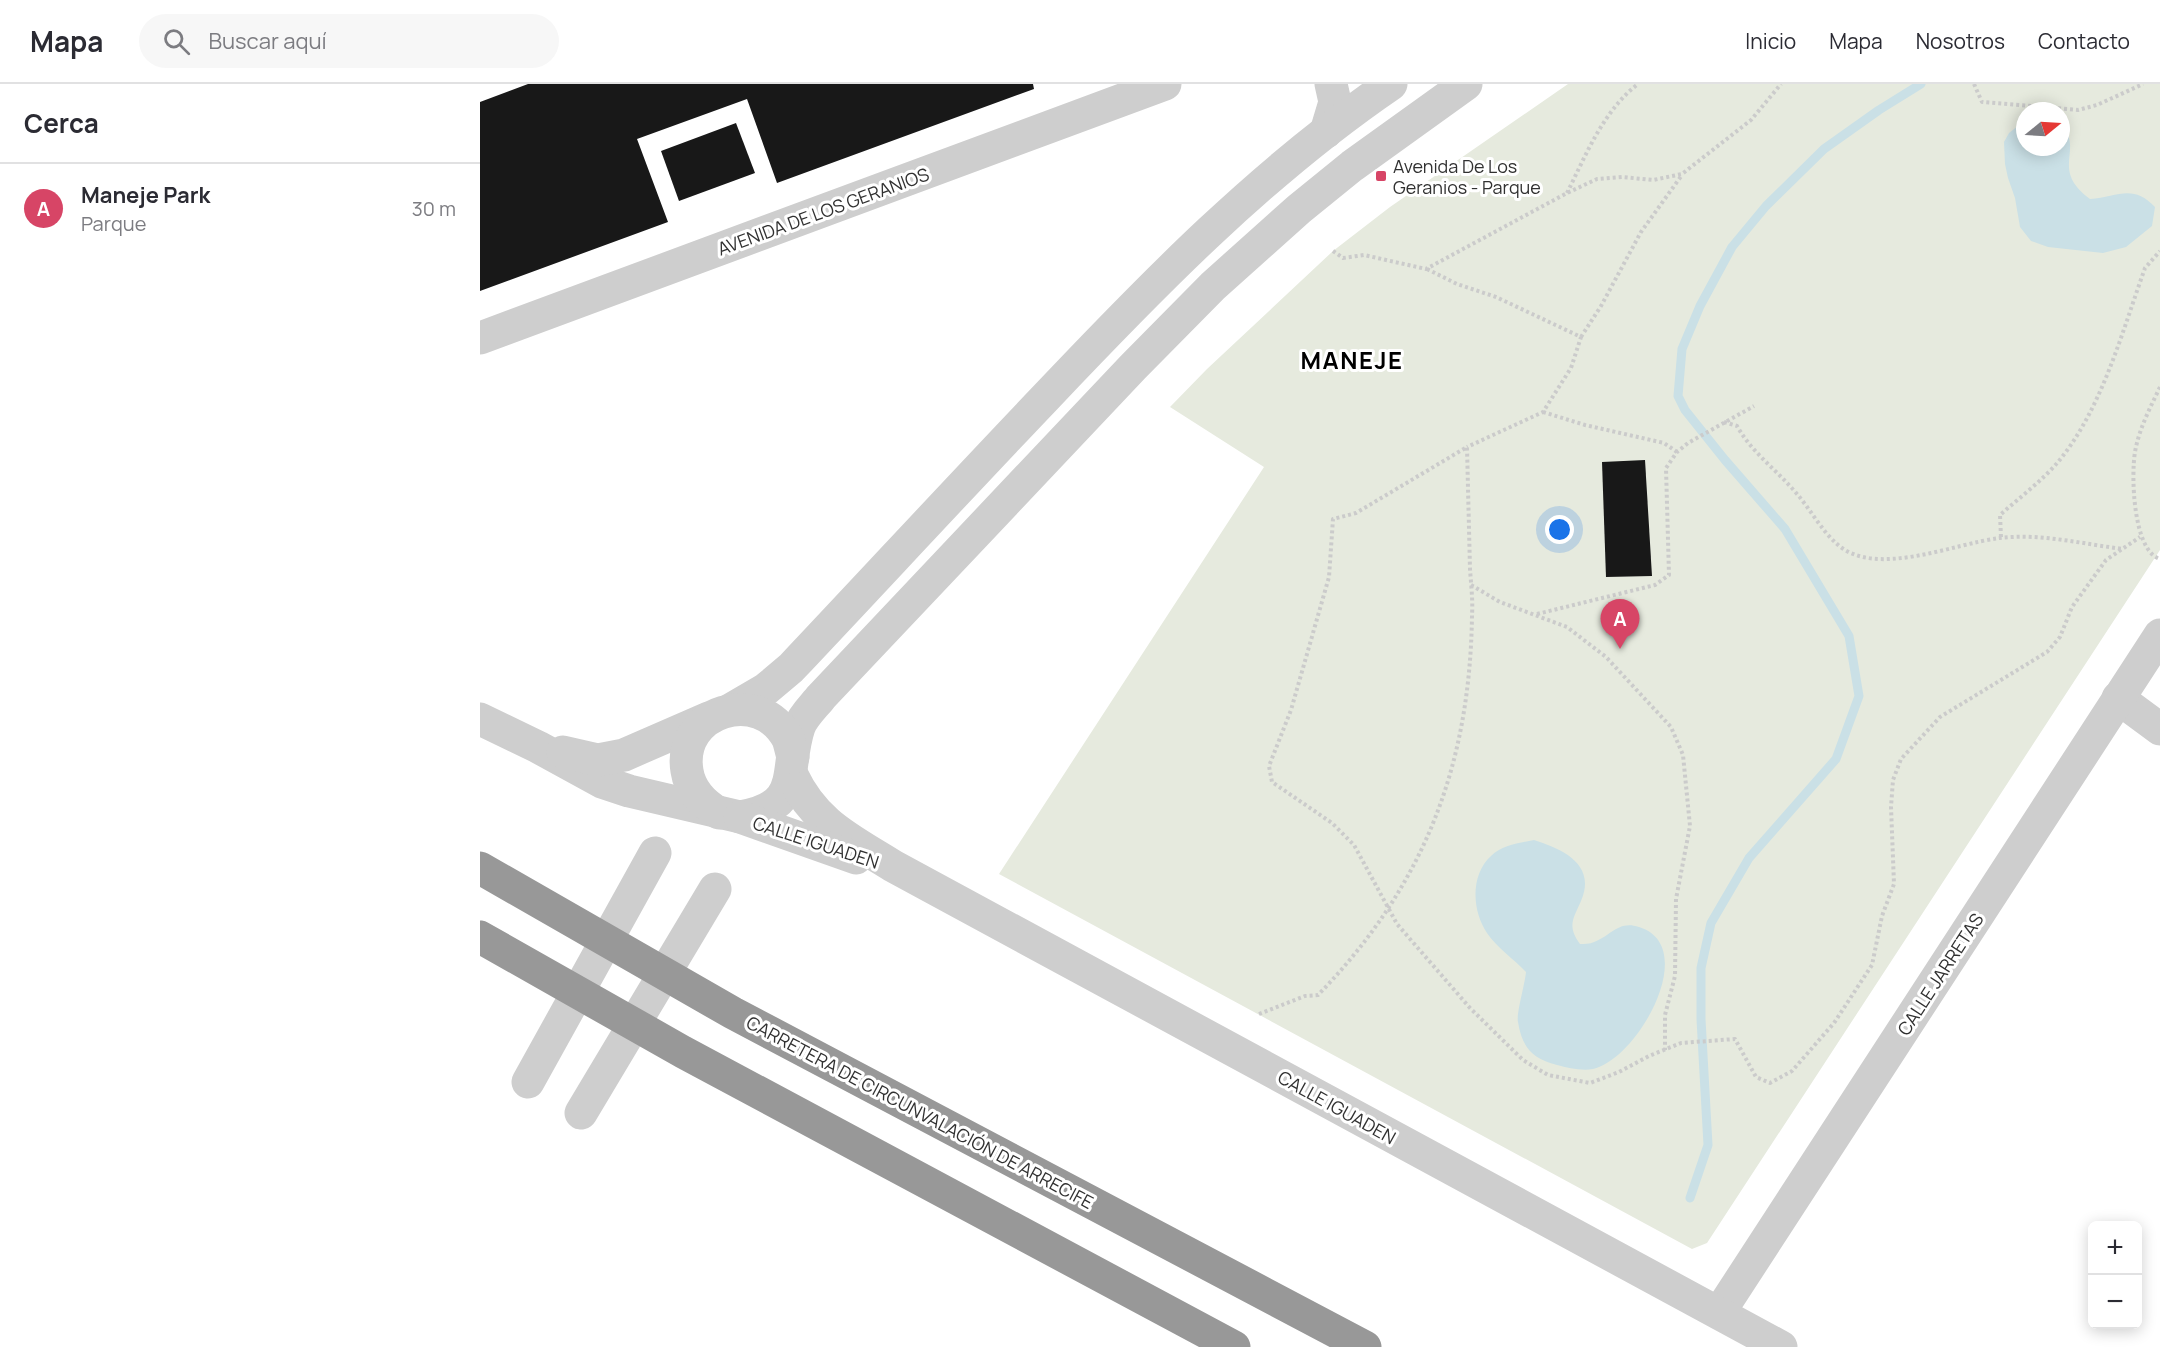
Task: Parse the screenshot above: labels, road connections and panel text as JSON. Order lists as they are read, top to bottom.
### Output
{
  "streets": {
    "highway": ["CARRETERA DE CIRCUNVALACIÓN DE ARRECIFE"],
    "street": ["AVENIDA DE LOS GERANIOS", "CALLE IGUADEN", "CALLE JARRETAS"]
  },
  "crossings": [
    ["CALLE IGUADEN", "CALLE JARRETAS"]
  ],
  "districts": ["MANEJE"],
  "places": {
    "transit": ["Avenida De Los Geranios - Parque"]
  },
  "north": "right",
  "page": {
    "header": "Mapa",
    "search": "Buscar aquí",
    "nav": [
      "Inicio",
      "Mapa",
      "Nosotros",
      "Contacto"
    ],
    "heading": "Cerca",
    "list": [
      {
        "mark": "A",
        "name": "Maneje Park",
        "note": "Parque",
        "value": "30 m"
      }
    ],
    "pins": "A",
    "map_buttons": ["+", "−"]
  }
}
